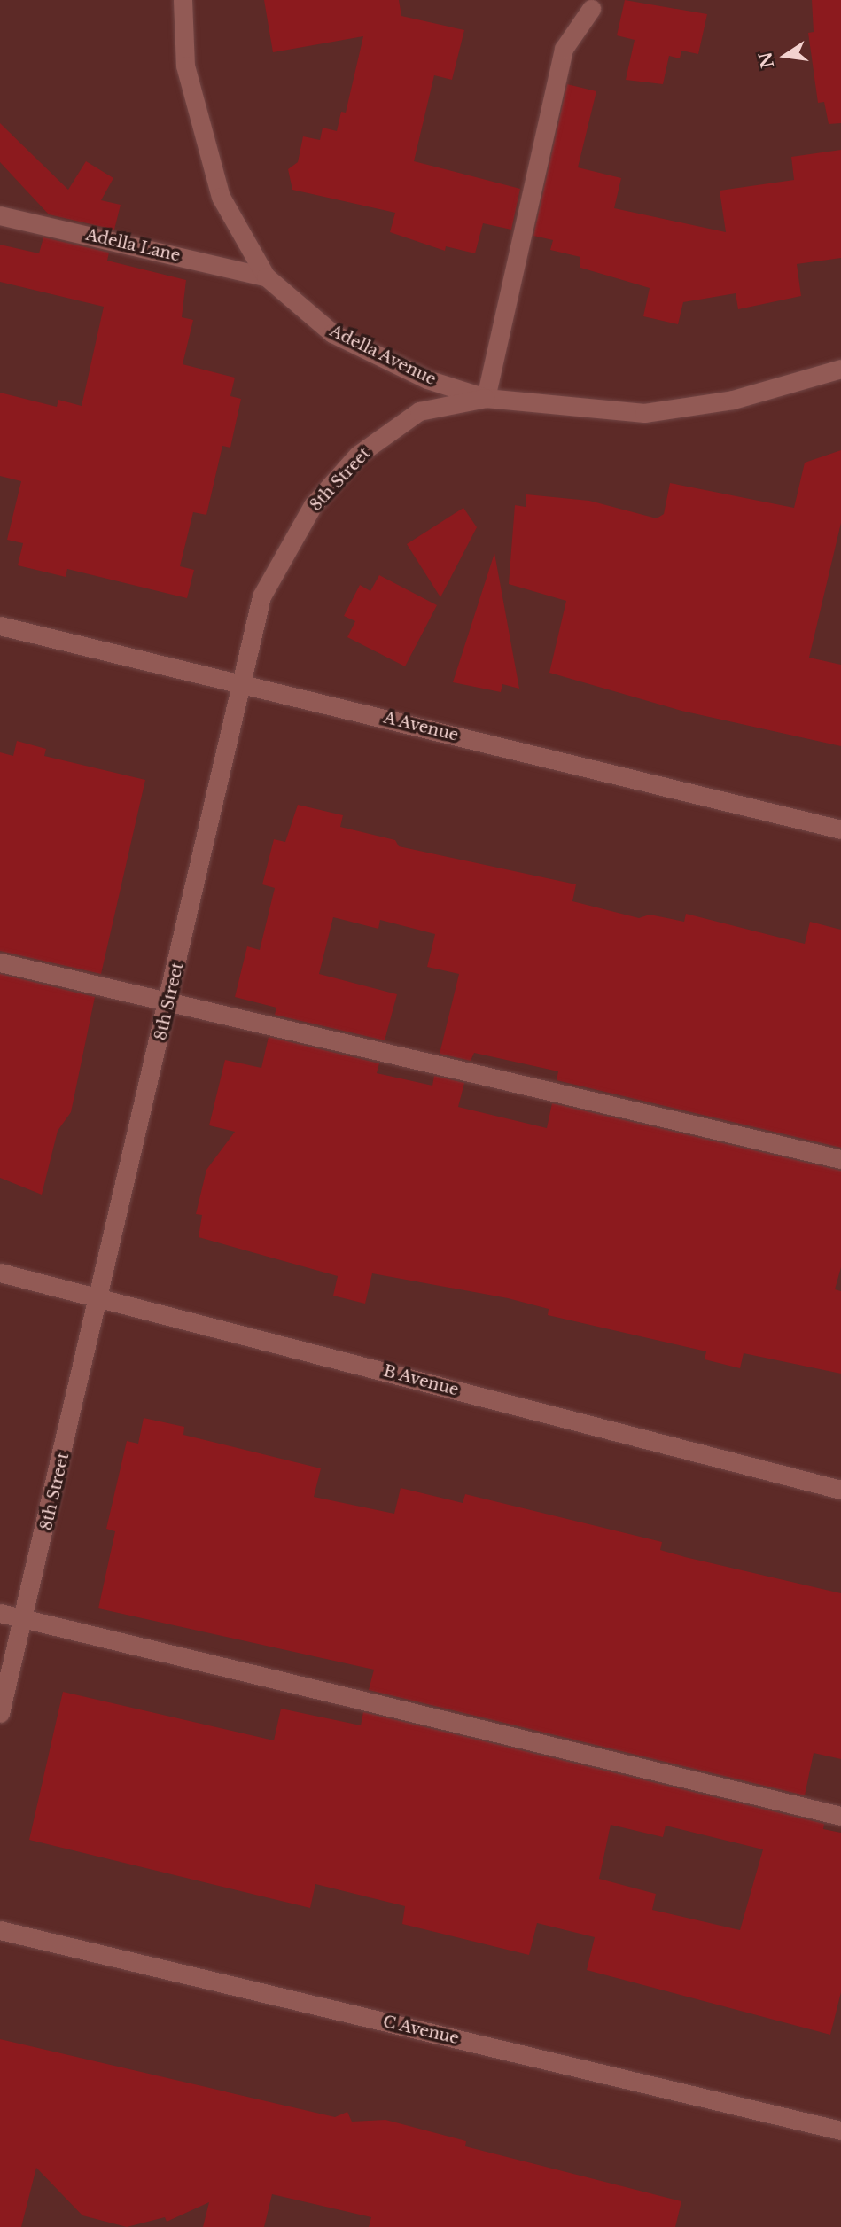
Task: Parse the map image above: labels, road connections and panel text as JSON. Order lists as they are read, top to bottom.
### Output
{
  "streets": {
    "street": [
      "Adella Lane",
      "Adella Avenue",
      "8th Street",
      "A Avenue",
      "B Avenue",
      "C Avenue"
    ]
  },
  "crossings": [
    ["Adella Lane", "Adella Avenue"],
    ["Adella Avenue", "8th Street"],
    ["8th Street", "A Avenue"],
    ["8th Street", "B Avenue"]
  ],
  "north": "left"
}
